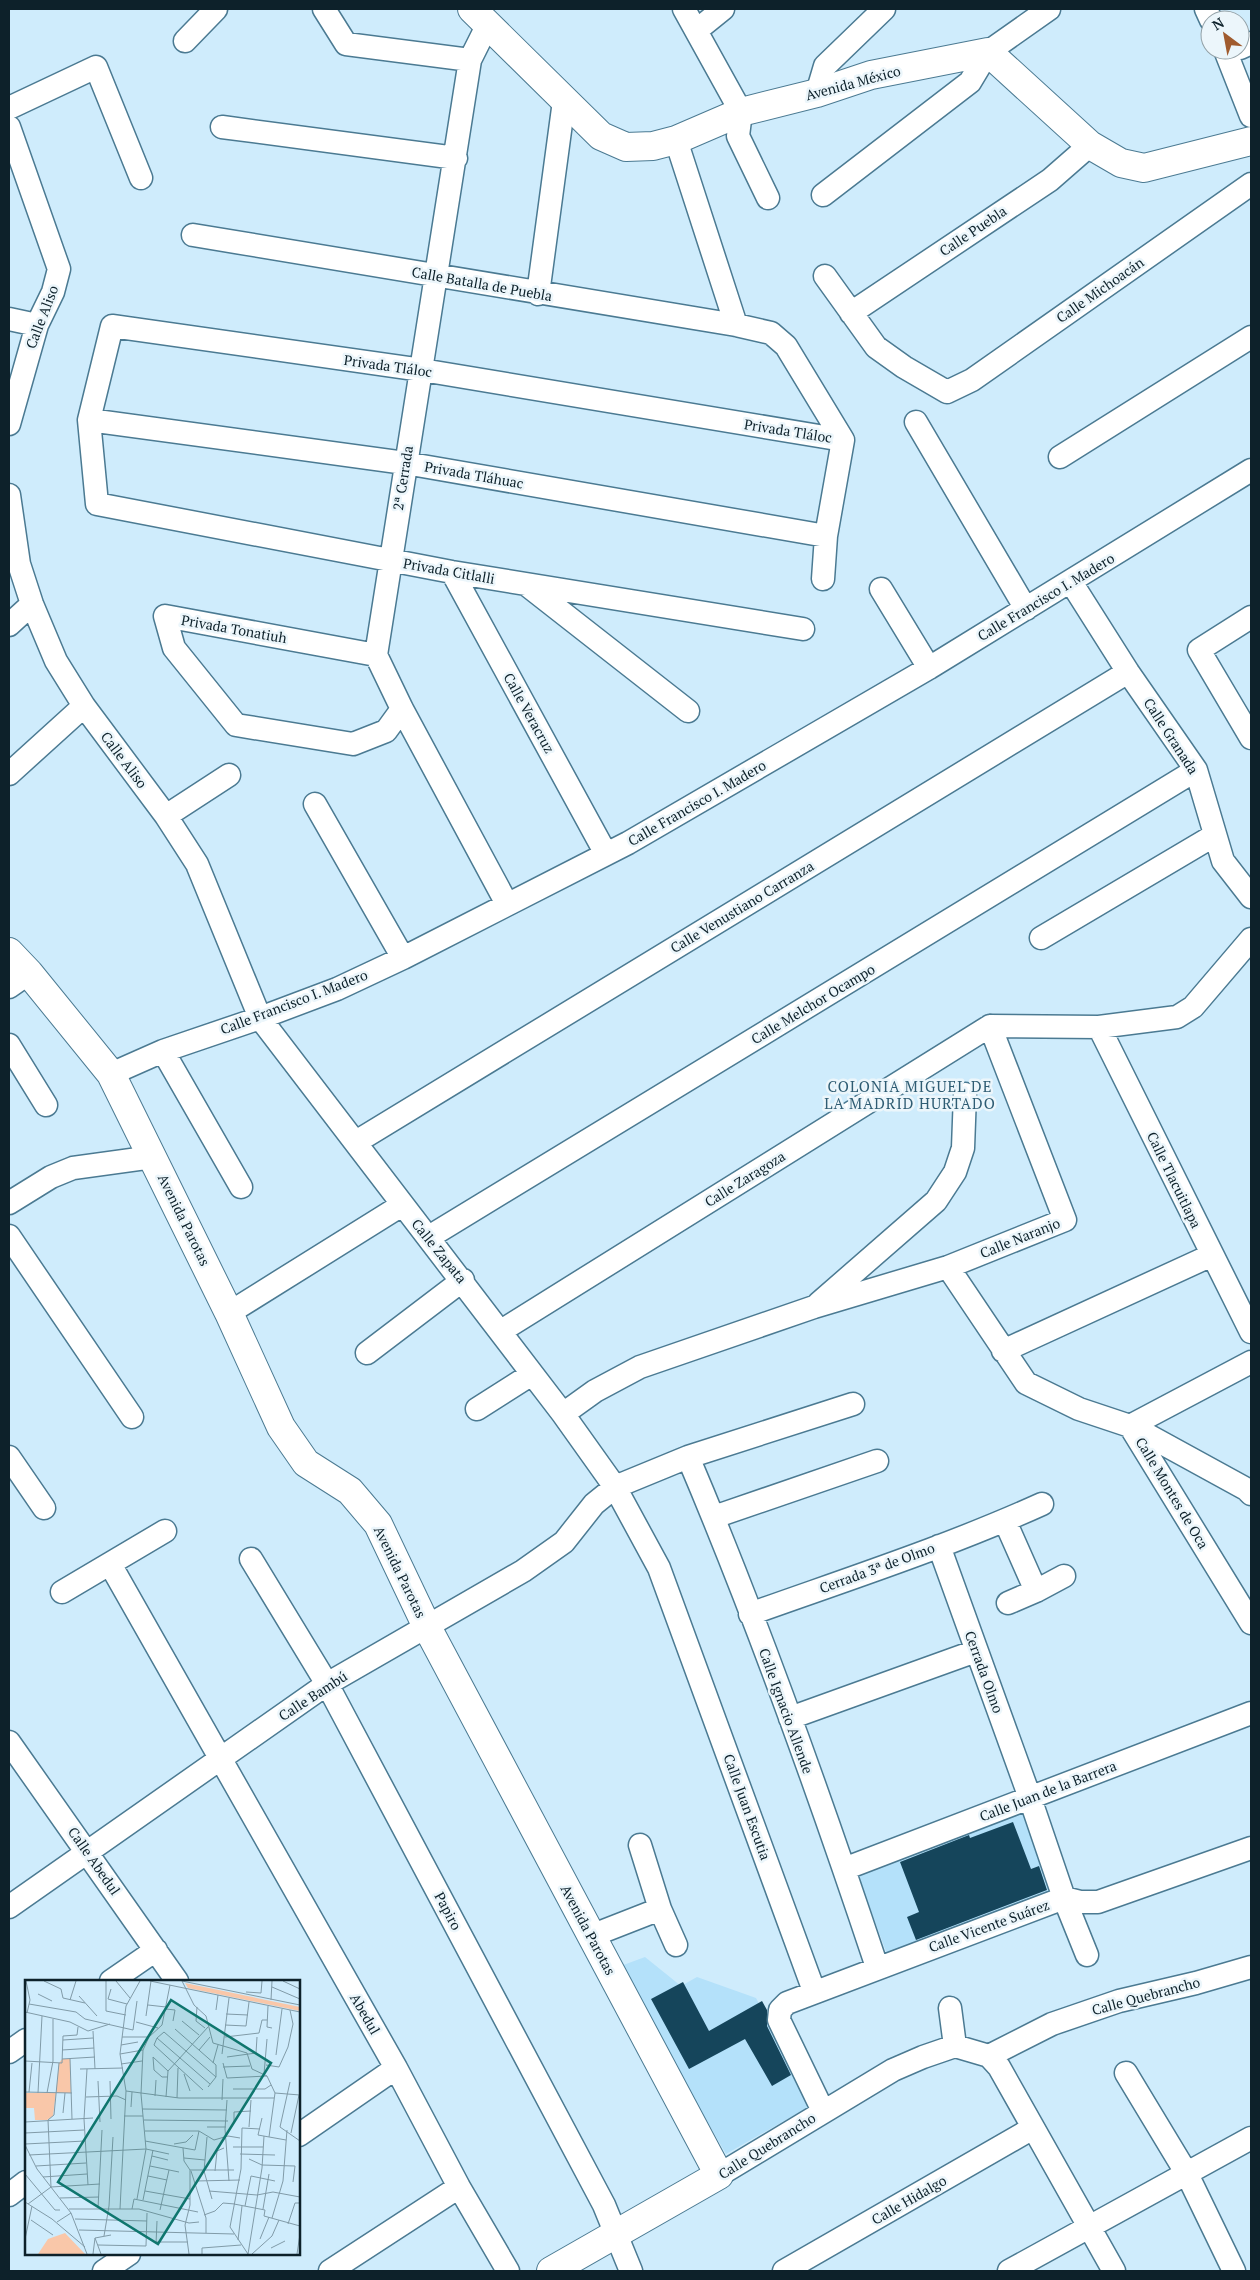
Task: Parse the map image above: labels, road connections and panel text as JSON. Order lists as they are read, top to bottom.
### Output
{
  "streets": {
    "street": [
      "Avenida México",
      "Calle Puebla",
      "Calle Batalla de Puebla",
      "Calle Michoacán",
      "Calle Aliso",
      "Privada Tláloc",
      "Privada Tláhuac",
      "2ª Cerrada",
      "Privada Citlalli",
      "Calle Francisco I. Madero",
      "Privada Tonatiuh",
      "Calle Veracruz",
      "Calle Granada",
      "Calle Venustiano Carranza",
      "Calle Melchor Ocampo",
      "Calle Zaragoza",
      "Calle Tlacuitlapa",
      "Avenida Parotas",
      "Calle Naranjo",
      "Calle Zapata",
      "Calle Montes de Oca",
      "Cerrada 3ª de Olmo",
      "Cerrada Olmo",
      "Calle Bambú",
      "Calle Ignacio Allende",
      "Calle Juan de la Barrera",
      "Calle Juan Escutia",
      "Calle Abedul",
      "Papiro",
      "Calle Vicente Suárez",
      "Calle Quebrancho",
      "Abedul",
      "Calle Hidalgo"
    ]
  },
  "crossings": [
    ["Avenida México", "2ª Cerrada"],
    ["Calle Puebla", "Calle Michoacán"],
    ["Calle Batalla de Puebla", "Privada Tláloc"],
    ["Calle Batalla de Puebla", "2ª Cerrada"],
    ["Calle Aliso", "Calle Francisco I. Madero"],
    ["Calle Aliso", "Calle Zapata"],
    ["Privada Tláloc", "Privada Tláhuac"],
    ["Privada Tláloc", "2ª Cerrada"],
    ["Privada Tláloc", "Privada Citlalli"],
    ["Privada Tláhuac", "2ª Cerrada"],
    ["2ª Cerrada", "Privada Citlalli"],
    ["2ª Cerrada", "Privada Tonatiuh"],
    ["Privada Citlalli", "Calle Veracruz"],
    ["Calle Francisco I. Madero", "Calle Veracruz"],
    ["Calle Francisco I. Madero", "Calle Granada"],
    ["Calle Francisco I. Madero", "Avenida Parotas"],
    ["Calle Francisco I. Madero", "Calle Zapata"],
    ["Calle Granada", "Calle Venustiano Carranza"],
    ["Calle Granada", "Calle Melchor Ocampo"],
    ["Calle Venustiano Carranza", "Calle Zapata"],
    ["Calle Melchor Ocampo", "Calle Zapata"],
    ["Calle Zaragoza", "Calle Naranjo"],
    ["Calle Zaragoza", "Calle Zapata"],
    ["Avenida Parotas", "Calle Bambú"],
    ["Avenida Parotas", "Calle Quebrancho"],
    ["Calle Naranjo", "Calle Zapata"],
    ["Calle Naranjo", "Calle Montes de Oca"],
    ["Calle Zapata", "Calle Bambú"],
    ["Calle Zapata", "Calle Juan Escutia"],
    ["Cerrada 3ª de Olmo", "Cerrada Olmo"],
    ["Cerrada 3ª de Olmo", "Calle Ignacio Allende"],
    ["Cerrada Olmo", "Calle Juan de la Barrera"],
    ["Cerrada Olmo", "Calle Vicente Suárez"],
    ["Calle Bambú", "Calle Ignacio Allende"],
    ["Calle Bambú", "Calle Juan Escutia"],
    ["Calle Bambú", "Calle Abedul"],
    ["Calle Bambú", "Papiro"],
    ["Calle Bambú", "Abedul"],
    ["Calle Ignacio Allende", "Calle Juan de la Barrera"],
    ["Calle Ignacio Allende", "Calle Vicente Suárez"],
    ["Calle Juan Escutia", "Calle Vicente Suárez"],
    ["Papiro", "Calle Quebrancho"]
  ],
  "districts": ["COLONIA MIGUEL DE LA MADRID HURTADO"],
  "north": "top left"
}
